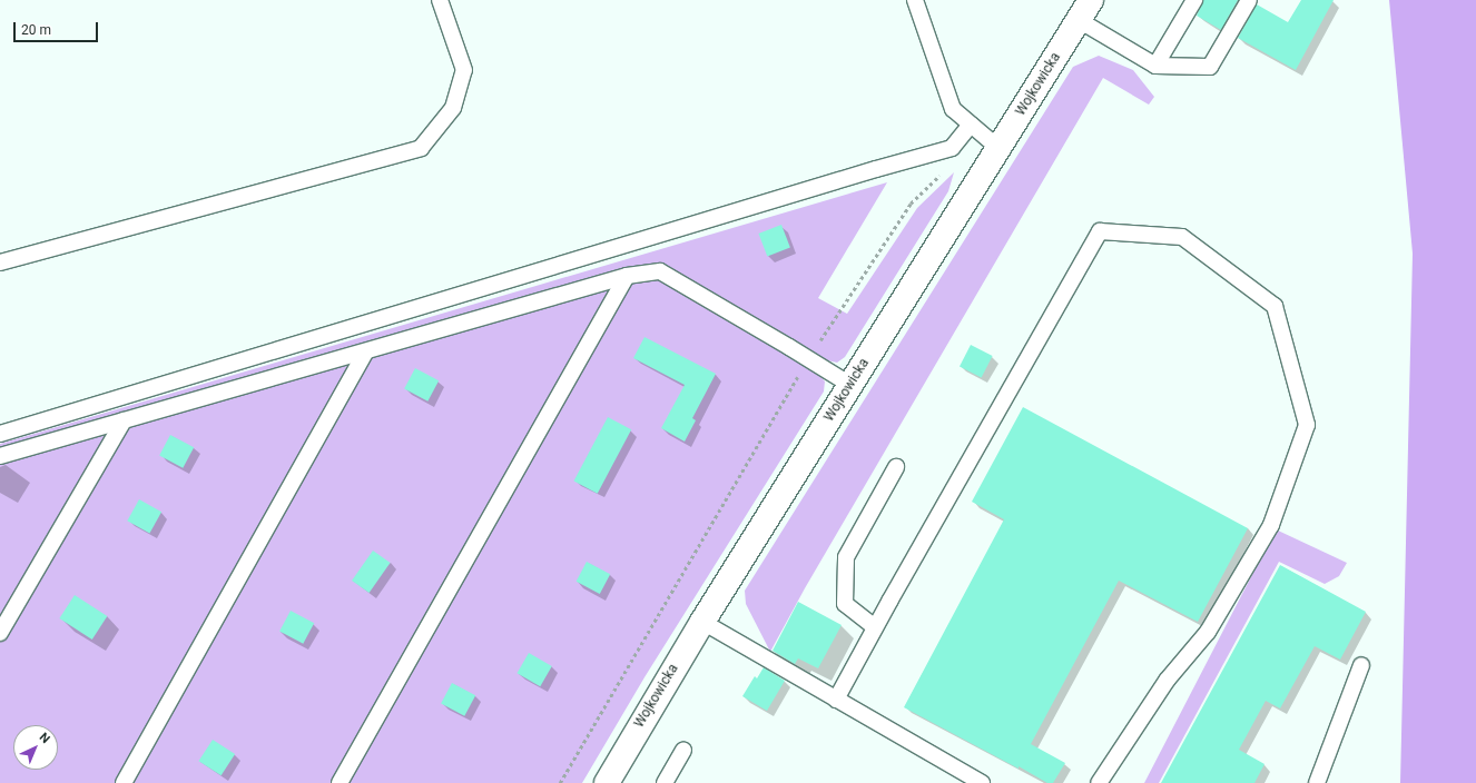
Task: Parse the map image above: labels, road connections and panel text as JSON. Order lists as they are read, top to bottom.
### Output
{
  "streets": {
    "street": ["Wojkowicka"]
  },
  "scale_bar": "20 m",
  "north": "top right"
}
